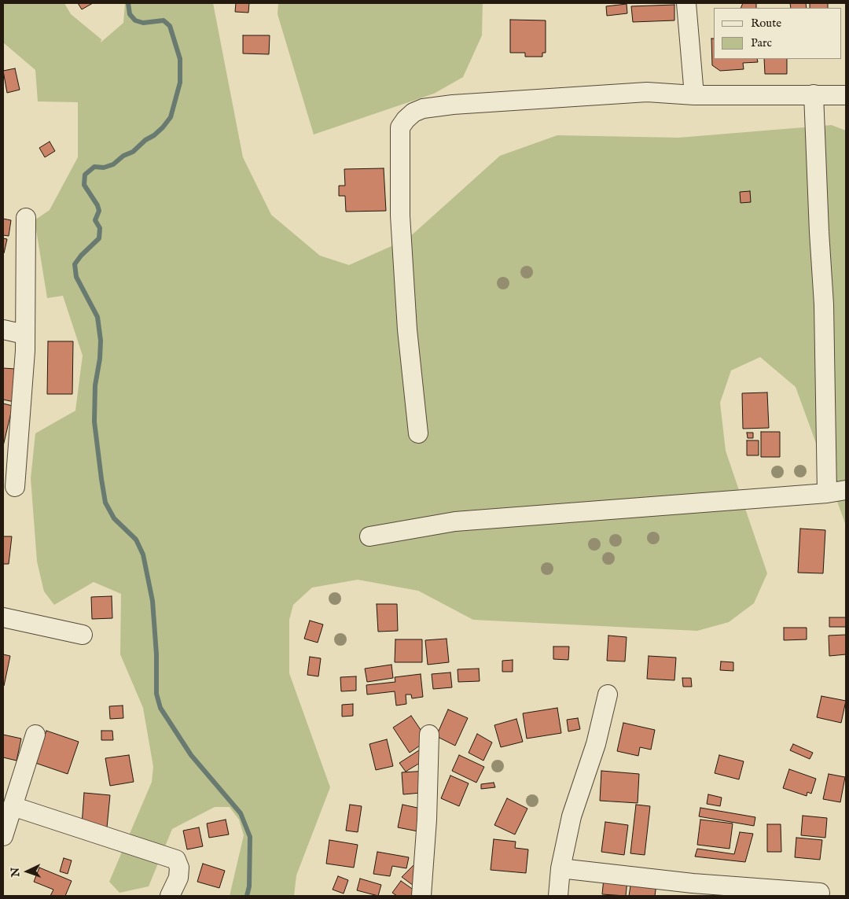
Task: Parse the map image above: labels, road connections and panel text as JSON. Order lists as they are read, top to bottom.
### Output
{
  "legend": ["Route", "Parc"],
  "north": "left"
}
